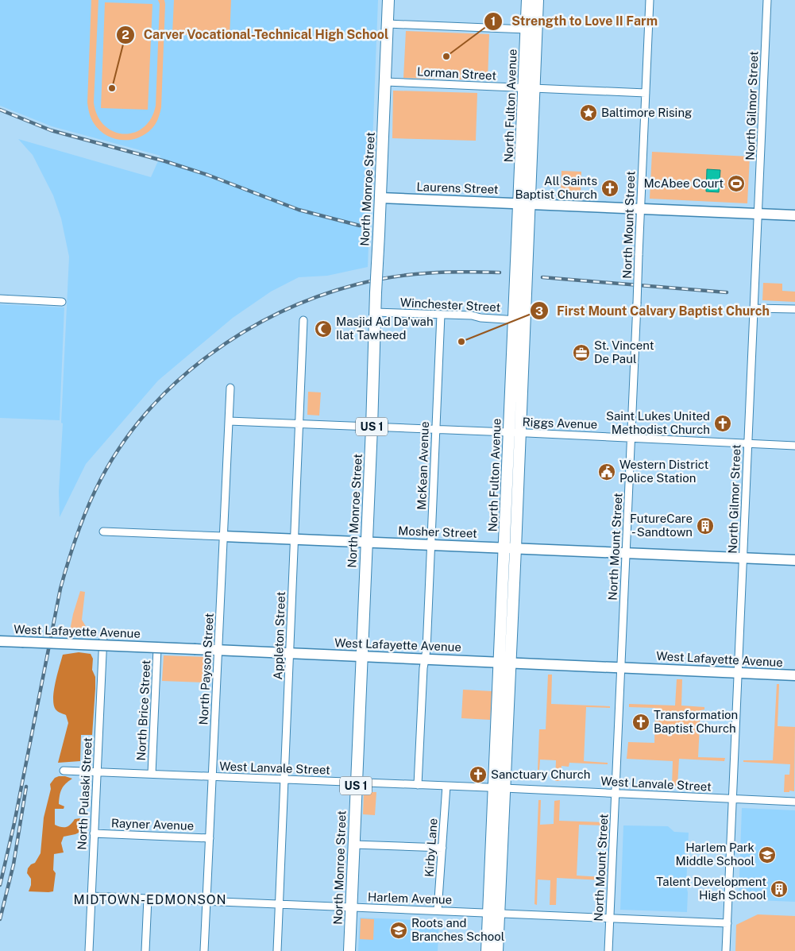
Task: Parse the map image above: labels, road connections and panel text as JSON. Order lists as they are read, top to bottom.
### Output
{
  "streets": {
    "main road": ["North Fulton Avenue", "North Monroe Street", "US 1"],
    "street": [
      "Lorman Street",
      "North Gilmor Street",
      "Laurens Street",
      "North Mount Street",
      "Winchester Street",
      "Riggs Avenue",
      "McKean Avenue",
      "Mosher Street",
      "West Lafayette Avenue",
      "Appleton Street",
      "North Payson Street",
      "North Brice Street",
      "West Lanvale Street",
      "North Pulaski Street",
      "Rayner Avenue",
      "Kirby Lane",
      "Harlem Avenue"
    ]
  },
  "crossings": [
    ["Lorman Street", "North Fulton Avenue"],
    ["Lorman Street", "North Monroe Street"],
    ["Lorman Street", "North Mount Street"],
    ["North Fulton Avenue", "Laurens Street"],
    ["North Fulton Avenue", "Winchester Street"],
    ["North Fulton Avenue", "Riggs Avenue"],
    ["North Fulton Avenue", "Mosher Street"],
    ["North Fulton Avenue", "West Lafayette Avenue"],
    ["North Fulton Avenue", "West Lanvale Street"],
    ["North Fulton Avenue", "Harlem Avenue"],
    ["North Gilmor Street", "Laurens Street"],
    ["North Gilmor Street", "Riggs Avenue"],
    ["North Gilmor Street", "Mosher Street"],
    ["North Gilmor Street", "West Lafayette Avenue"],
    ["North Gilmor Street", "West Lanvale Street"],
    ["North Gilmor Street", "Harlem Avenue"],
    ["Laurens Street", "North Monroe Street"],
    ["Laurens Street", "North Mount Street"],
    ["North Monroe Street", "Winchester Street"],
    ["North Monroe Street", "Riggs Avenue"],
    ["North Monroe Street", "Mosher Street"],
    ["North Monroe Street", "West Lafayette Avenue"],
    ["North Monroe Street", "West Lanvale Street"],
    ["North Monroe Street", "Harlem Avenue"],
    ["North Mount Street", "Riggs Avenue"],
    ["North Mount Street", "Mosher Street"],
    ["North Mount Street", "West Lafayette Avenue"],
    ["North Mount Street", "West Lanvale Street"],
    ["North Mount Street", "Harlem Avenue"],
    ["Winchester Street", "McKean Avenue"],
    ["Riggs Avenue", "McKean Avenue"],
    ["Riggs Avenue", "Appleton Street"],
    ["Riggs Avenue", "North Payson Street"],
    ["McKean Avenue", "Mosher Street"],
    ["McKean Avenue", "West Lafayette Avenue"],
    ["McKean Avenue", "West Lanvale Street"],
    ["Mosher Street", "Appleton Street"],
    ["Mosher Street", "North Payson Street"],
    ["West Lafayette Avenue", "Appleton Street"],
    ["West Lafayette Avenue", "North Payson Street"],
    ["West Lafayette Avenue", "North Brice Street"],
    ["West Lafayette Avenue", "North Pulaski Street"],
    ["Appleton Street", "West Lanvale Street"],
    ["Appleton Street", "Harlem Avenue"],
    ["North Payson Street", "West Lanvale Street"],
    ["North Payson Street", "Rayner Avenue"],
    ["North Payson Street", "Harlem Avenue"],
    ["North Brice Street", "West Lanvale Street"],
    ["West Lanvale Street", "North Pulaski Street"],
    ["West Lanvale Street", "Kirby Lane"],
    ["North Pulaski Street", "Rayner Avenue"],
    ["North Pulaski Street", "Harlem Avenue"],
    ["Kirby Lane", "Harlem Avenue"]
  ],
  "districts": ["MIDTOWN-EDMONSON"],
  "places": {
    "other": ["Strength to Love II Farm", "Carver Vocational-Technical High School", "First Mount Calvary Baptist Church"],
    "place": ["Baltimore Rising"],
    "sports": ["McAbee Court"],
    "church": [
      "All Saints Baptist Church",
      "Saint Lukes United Methodist Church",
      "Transformation Baptist Church",
      "Sanctuary Church"
    ],
    "mosque": ["Masjid Ad Da'wah Ilat Tawheed"],
    "office": ["St. Vincent De Paul"],
    "public building": ["Western District Police Station"],
    "building": ["FutureCare - Sandtown", "Talent Development High School"],
    "school or university": ["Harlem Park Middle School", "Roots and Branches School"]
  }
}
